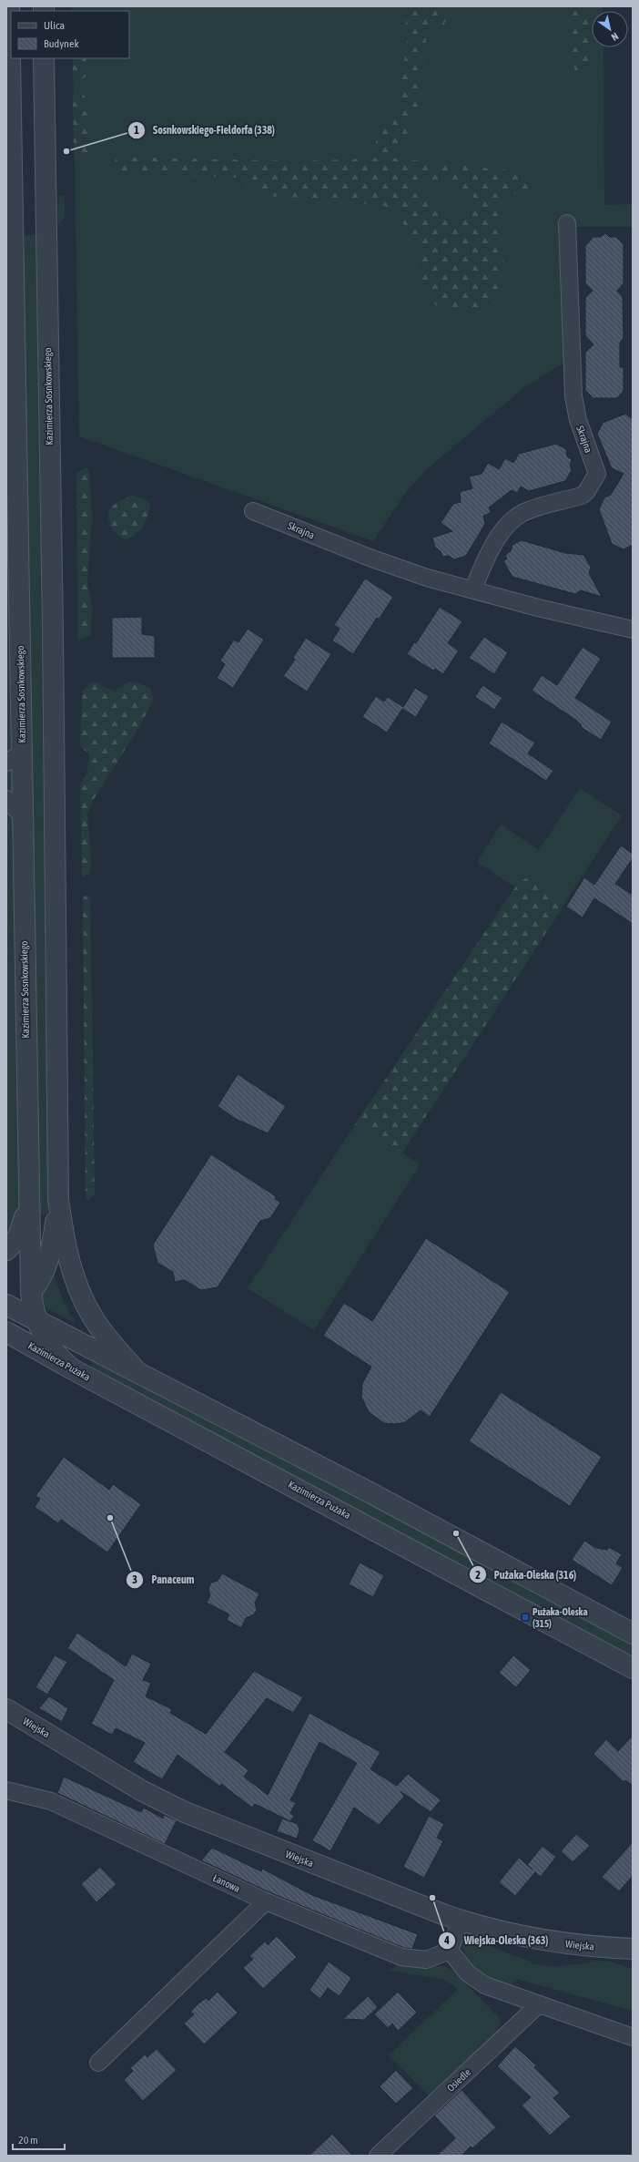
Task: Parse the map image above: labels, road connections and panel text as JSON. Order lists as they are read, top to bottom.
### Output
{
  "streets": {
    "street": [
      "Kazimierza Sosnkowskiego",
      "Skrajna",
      "Kazimierza Pużaka",
      "Wiejska",
      "Łanowa",
      "Osiedle"
    ]
  },
  "crossings": [
    ["Kazimierza Sosnkowskiego", "Kazimierza Pużaka"]
  ],
  "places": {
    "other": [
      "Sosnkowskiego-Fieldorfa (338)",
      "Panaceum",
      "Pużaka-Oleska (316)",
      "Wiejska-Oleska (363)"
    ],
    "transit": ["Pużaka-Oleska (315)"]
  },
  "legend": ["Ulica", "Budynek"],
  "scale_bar": "20 m",
  "north": "bottom right"
}
